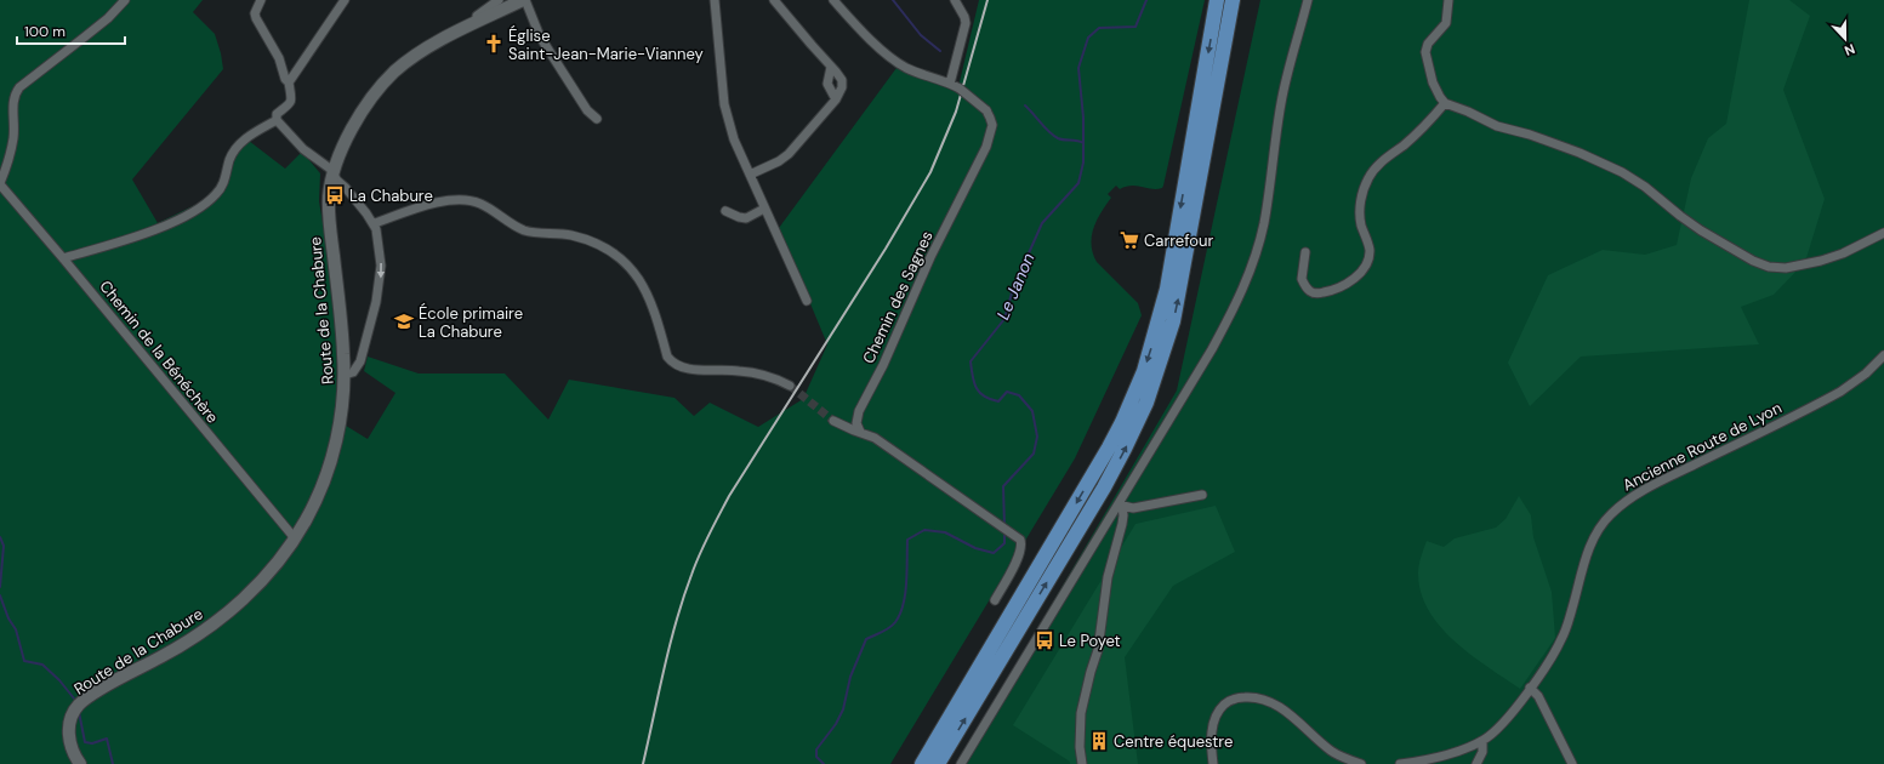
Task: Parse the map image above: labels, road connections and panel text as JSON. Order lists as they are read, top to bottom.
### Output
{
  "streets": {
    "main road": ["Route de la Chabure"],
    "street": ["Chemin des Sagnes", "Chemin de la Bénéchère", "Ancienne Route de Lyon"]
  },
  "crossings": [
    ["Route de la Chabure", "Chemin de la Bénéchère"]
  ],
  "water": ["Le Janon"],
  "places": {
    "church": ["Église Saint-Jean-Marie-Vianney"],
    "bus stop": ["La Chabure", "Le Poyet"],
    "supermarket": ["Carrefour"],
    "school or university": ["École primaire La Chabure"],
    "building": ["Centre équestre"]
  },
  "scale_bar": "100 m",
  "north": "bottom"
}
